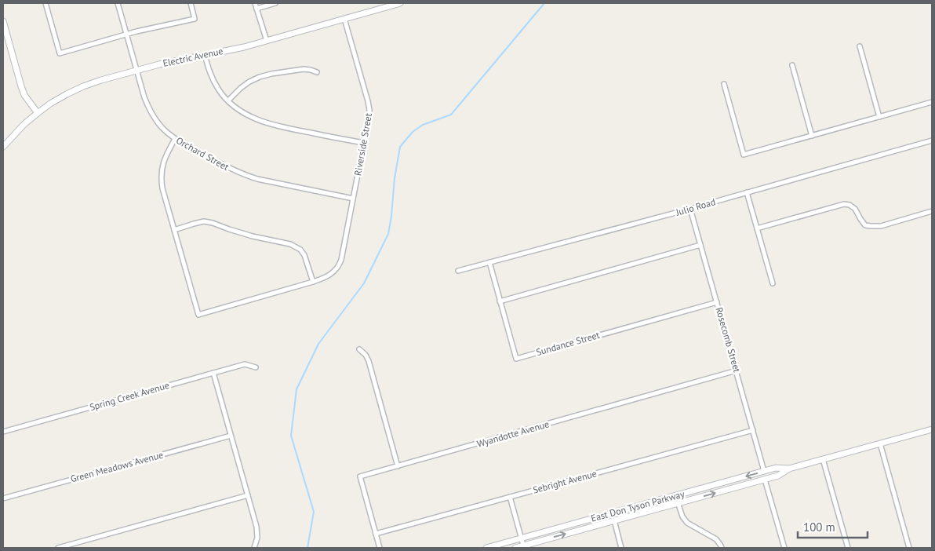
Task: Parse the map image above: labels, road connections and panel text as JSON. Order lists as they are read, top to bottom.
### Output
{
  "streets": {
    "main road": ["Electric Avenue", "East Don Tyson Parkway"],
    "street": [
      "Riverside Street",
      "Orchard Street",
      "Julio Road",
      "Rosecomb Street",
      "Sundance Street",
      "Spring Creek Avenue",
      "Wyandotte Avenue",
      "Green Meadows Avenue",
      "Sebright Avenue"
    ]
  },
  "crossings": [
    ["Electric Avenue", "Riverside Street"],
    ["Electric Avenue", "Orchard Street"],
    ["Riverside Street", "Orchard Street"],
    ["Julio Road", "Rosecomb Street"],
    ["Julio Road", "Sundance Street"],
    ["Rosecomb Street", "Sundance Street"],
    ["Rosecomb Street", "Wyandotte Avenue"],
    ["Rosecomb Street", "Sebright Avenue"],
    ["Rosecomb Street", "East Don Tyson Parkway"],
    ["Wyandotte Avenue", "Sebright Avenue"]
  ],
  "scale_bar": "100 m"
}
